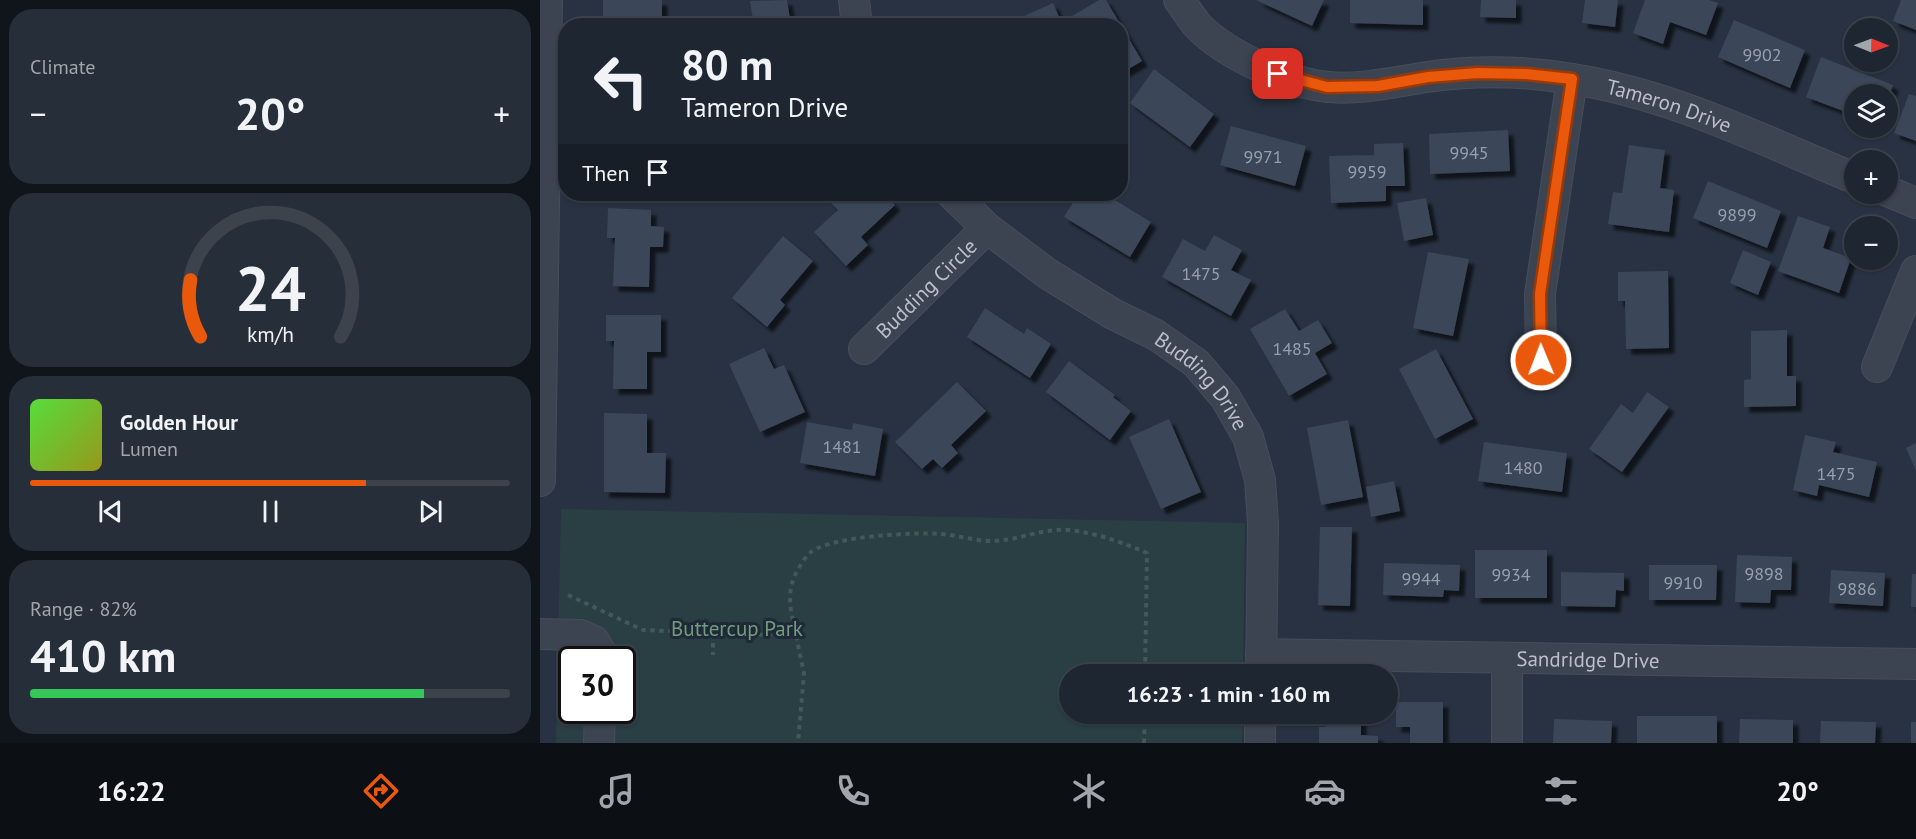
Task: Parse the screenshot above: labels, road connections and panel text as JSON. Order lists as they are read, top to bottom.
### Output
{
  "streets": {
    "street": [
      "Tameron Drive",
      "Budding Circle",
      "Budding Drive",
      "Sandridge Drive"
    ]
  },
  "crossings": [
    ["Budding Circle", "Budding Drive"],
    ["Budding Drive", "Sandridge Drive"]
  ],
  "parks": ["Buttercup Park"],
  "house_numbers": [
    "9902",
    "9945",
    "9971",
    "9959",
    "9899",
    "1475",
    "1485",
    "1481",
    "1480",
    "1475",
    "9898",
    "9934",
    "9944",
    "9910",
    "9886"
  ],
  "north": "right",
  "page": {
    "tile": [
      "Climate",
      ["Range · 82%", "410 km"]
    ],
    "map_buttons": ["+", "−"],
    "turn": ["80 m", "Tameron Drive"],
    "heat": ["−", "20°", "+"],
    "then": "Then",
    "song": ["Golden Hour", "Lumen"],
    "limit": "30",
    "trip": "16:23 · 1 min · 160 m",
    "tabs": ["16:22", "20°"],
    "gauge": ["24", "km/h"]
  }
}
